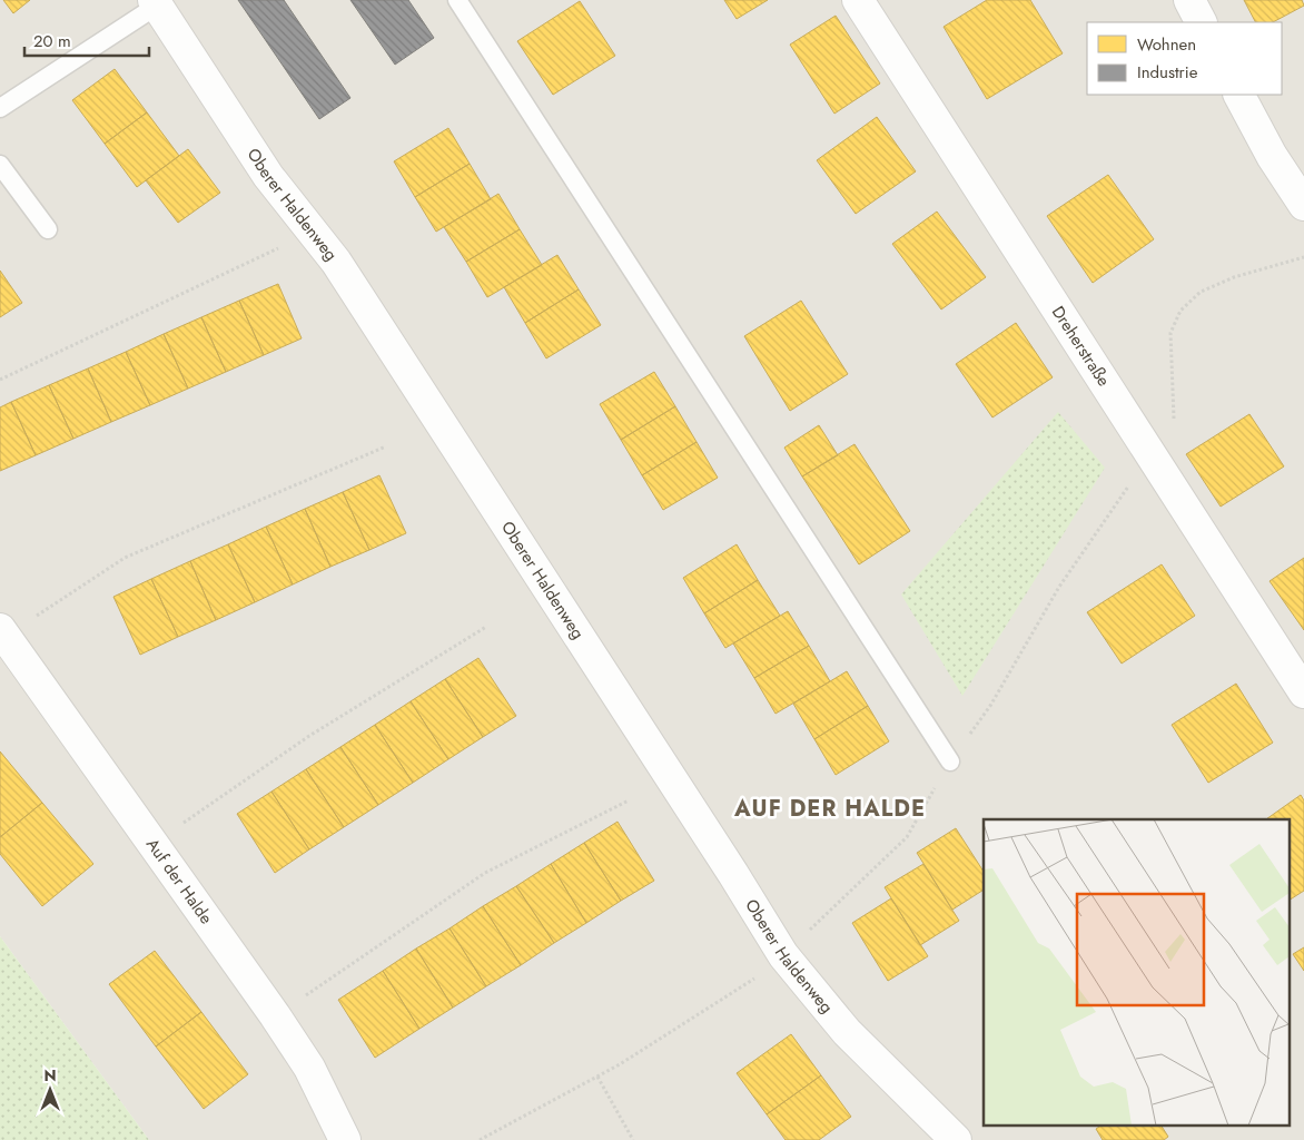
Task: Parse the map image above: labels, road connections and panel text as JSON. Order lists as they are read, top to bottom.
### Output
{
  "streets": {
    "street": ["Oberer Haldenweg", "Dreherstraße", "Auf der Halde"]
  },
  "districts": ["AUF DER HALDE"],
  "legend": ["Wohnen", "Industrie"],
  "scale_bar": "20 m",
  "north": "top"
}
